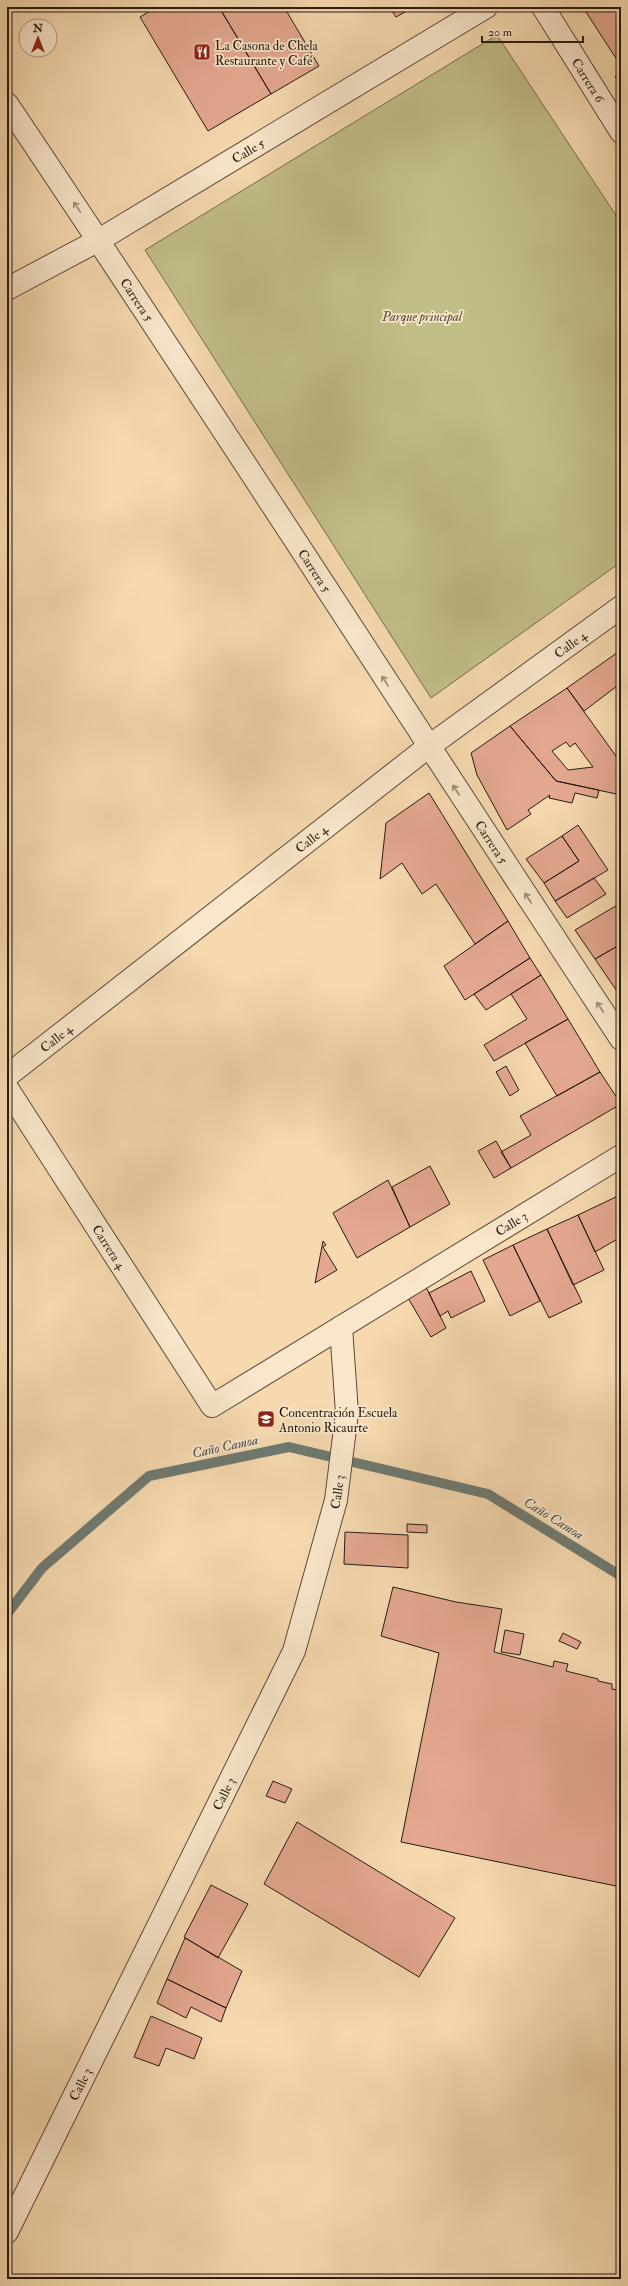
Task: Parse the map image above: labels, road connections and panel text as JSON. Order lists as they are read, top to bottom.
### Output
{
  "streets": {
    "street": [
      "Carrera 6",
      "Calle 5",
      "Carrera 5",
      "Calle 4",
      "Calle 3",
      "Carrera 4"
    ]
  },
  "crossings": [
    ["Calle 5", "Carrera 5"],
    ["Carrera 5", "Calle 4"],
    ["Calle 3", "Carrera 4"]
  ],
  "one_way": ["Carrera 5"],
  "water": ["Caño Camoa"],
  "parks": ["Parque principal"],
  "places": {
    "restaurant": ["La Casona de Chela Restaurante y Café"],
    "school or university": ["Concentración Escuela Antonio Ricaurte"]
  },
  "scale_bar": "20 m",
  "north": "top"
}
